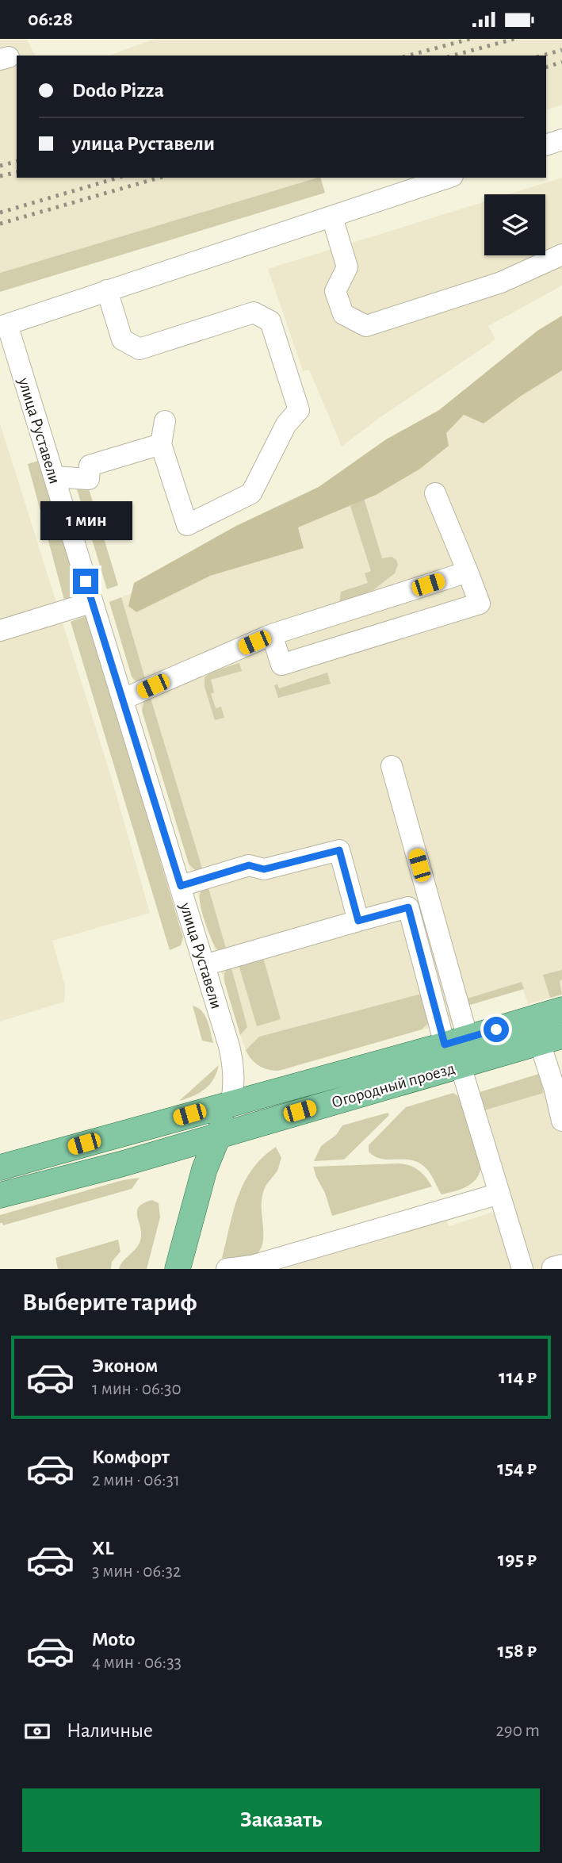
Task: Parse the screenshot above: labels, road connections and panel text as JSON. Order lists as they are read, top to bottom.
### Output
{
  "streets": {
    "main road": ["улица Руставели", "Огородный проезд"]
  },
  "crossings": [
    ["улица Руставели", "Огородный проезд"]
  ],
  "page": {
    "status": "06:28",
    "banner": ["Dodo Pizza", "улица Руставели"],
    "bubble": "1 мин",
    "heading": "Выберите тариф",
    "list": [
      {
        "name": "Эконом",
        "note": "1 мин · 06:30",
        "value": "114 ₽"
      },
      {
        "name": "Комфорт",
        "note": "2 мин · 06:31",
        "value": "154 ₽"
      },
      {
        "name": "XL",
        "note": "3 мин · 06:32",
        "value": "195 ₽"
      },
      {
        "name": "Moto",
        "note": "4 мин · 06:33",
        "value": "158 ₽"
      }
    ],
    "pay": ["Наличные", "290 m"],
    "buttons": "Заказать"
  }
}
